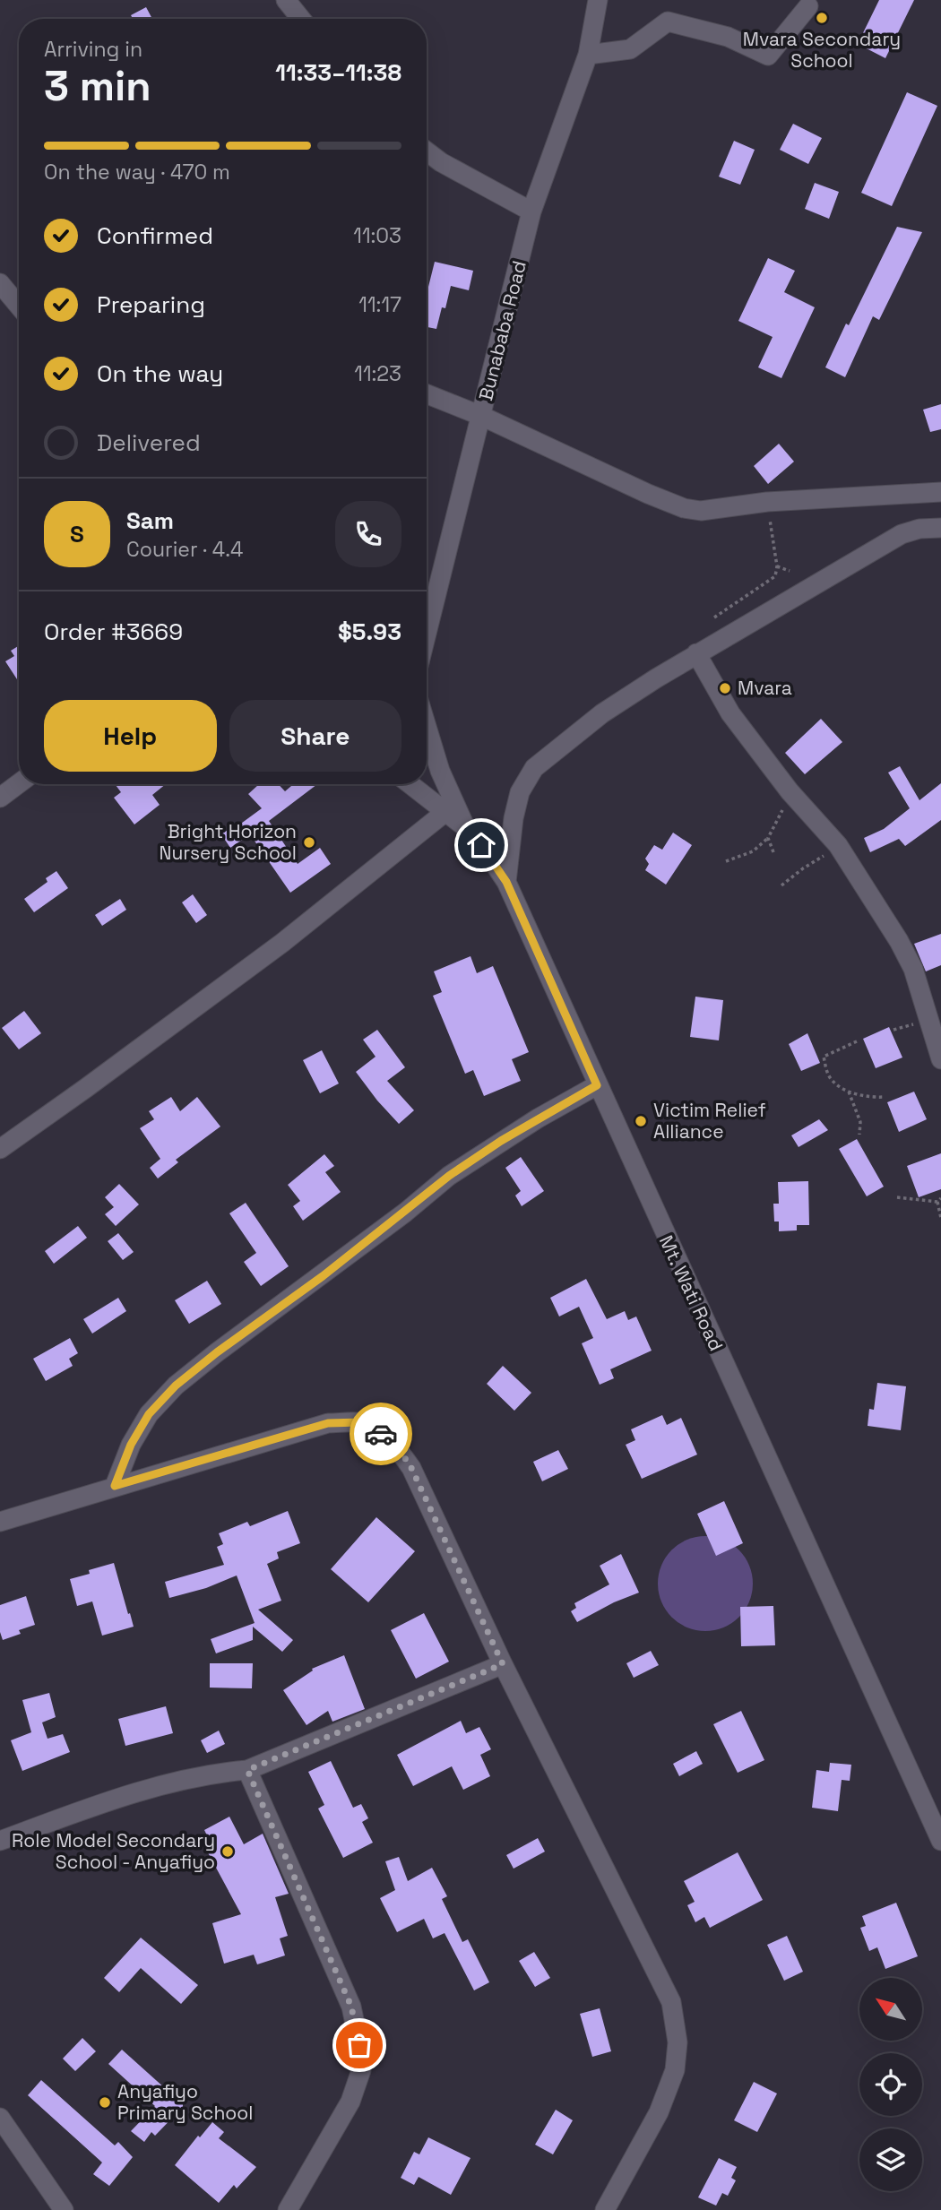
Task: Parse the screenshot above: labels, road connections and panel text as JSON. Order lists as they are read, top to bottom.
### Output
{
  "streets": {
    "street": ["Bunababa Road", "Mt. Wati Road"]
  },
  "places": [
    "Mvara Secondary School",
    "Mvara",
    "Bright Horizon Nursery School",
    "Victim Relief Alliance",
    "Role Model Secondary School - Anyafiyo",
    "Anyafiyo Primary School"
  ],
  "north": "top left",
  "page": {
    "heading": ["3 min", "Arriving in", "11:33–11:38"],
    "panel": [
      "Sam",
      "Courier · 4.4",
      "Order #3669",
      "$5.93"
    ],
    "bar": "On the way · 470 m",
    "list": [
      ["Confirmed", "11:03"],
      ["Preparing", "11:17"],
      ["On the way", "11:23"],
      "Delivered"
    ],
    "round": "S",
    "buttons": ["Help", "Share"]
  }
}
